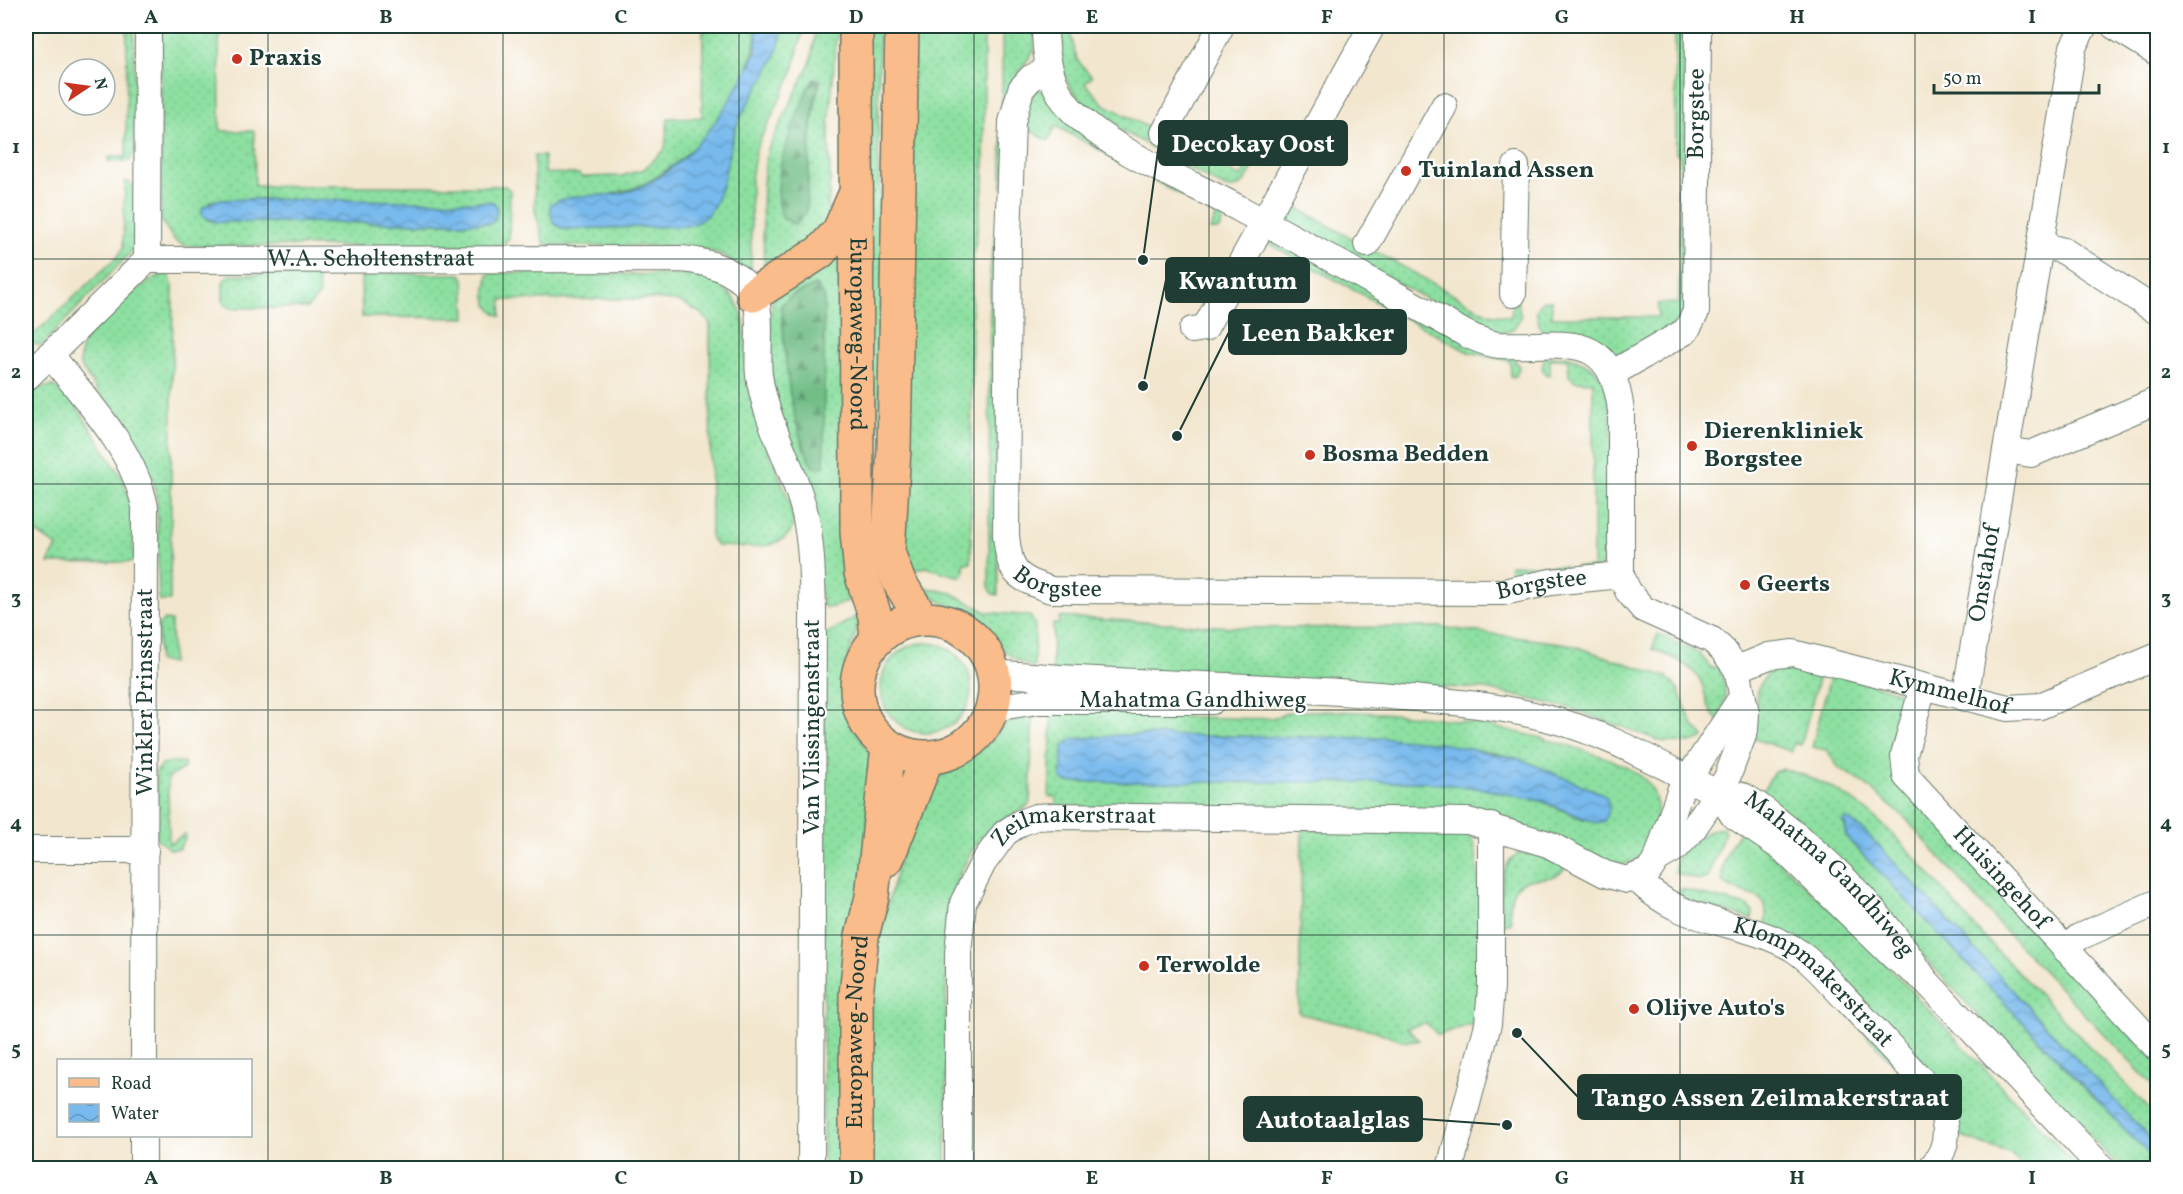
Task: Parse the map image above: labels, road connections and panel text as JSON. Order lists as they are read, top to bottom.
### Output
{
  "streets": {
    "main road": ["Europaweg-Noord"],
    "street": [
      "Borgstee",
      "W.A. Scholtenstraat",
      "Onstahof",
      "Winkler Prinsstraat",
      "Kymmelhof",
      "Mahatma Gandhiweg",
      "Van Vlissingenstraat",
      "Zeilmakerstraat",
      "Huisingehof",
      "Klompmakerstraat"
    ]
  },
  "crossings": [
    ["Borgstee", "Kymmelhof"],
    ["W.A. Scholtenstraat", "Van Vlissingenstraat"],
    ["Europaweg-Noord", "Mahatma Gandhiweg"],
    ["Onstahof", "Kymmelhof"],
    ["Kymmelhof", "Huisingehof"],
    ["Zeilmakerstraat", "Klompmakerstraat"]
  ],
  "places": [
    "Praxis",
    "Tuinland Assen",
    "Decokay Oost",
    "Kwantum",
    "Leen Bakker",
    "Dierenkliniek Borgstee",
    "Bosma Bedden",
    "Geerts",
    "Terwolde",
    "Olijve Auto's",
    "Tango Assen Zeilmakerstraat",
    "Autotaalglas"
  ],
  "legend": ["Road", "Water"],
  "scale_bar": "50 m",
  "north": "right",
  "grid": {
    "columns": [
      "A",
      "B",
      "C",
      "D",
      "E",
      "F",
      "G",
      "H",
      "I"
    ],
    "rows": [
      "1",
      "2",
      "3",
      "4",
      "5"
    ]
  }
}
